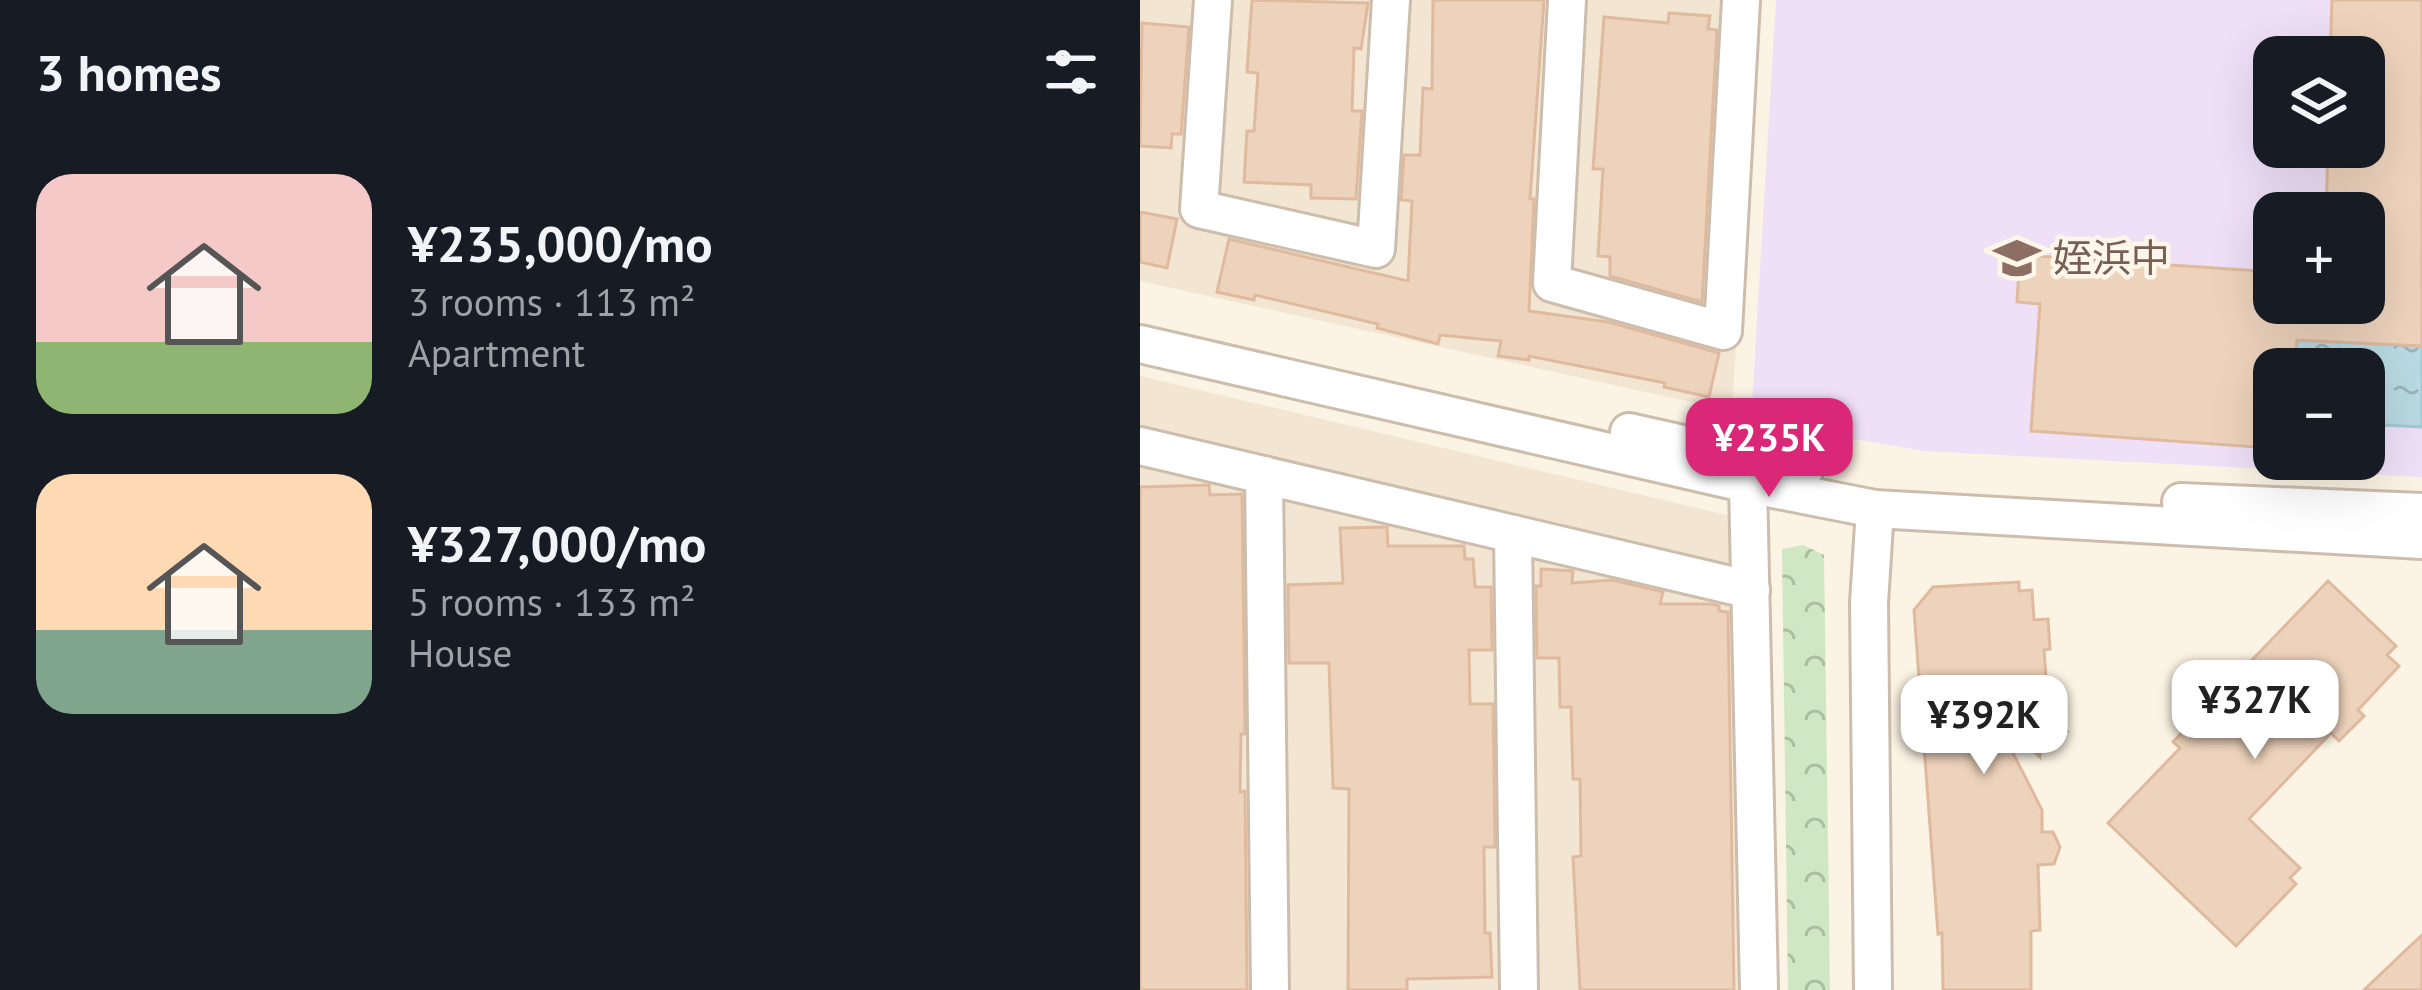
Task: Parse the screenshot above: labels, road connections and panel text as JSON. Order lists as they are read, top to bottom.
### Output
{
  "places": {
    "school or university": ["姪浜中"]
  },
  "page": {
    "heading": "3 homes",
    "map_buttons": ["+", "−"],
    "list": [
      {
        "name": "¥235,000/mo",
        "note": "3 rooms · 113 m² · Apartment"
      },
      {
        "name": "¥327,000/mo",
        "note": "5 rooms · 133 m² · House"
      }
    ],
    "price": ["¥235K", "¥327K", "¥392K"]
  }
}
